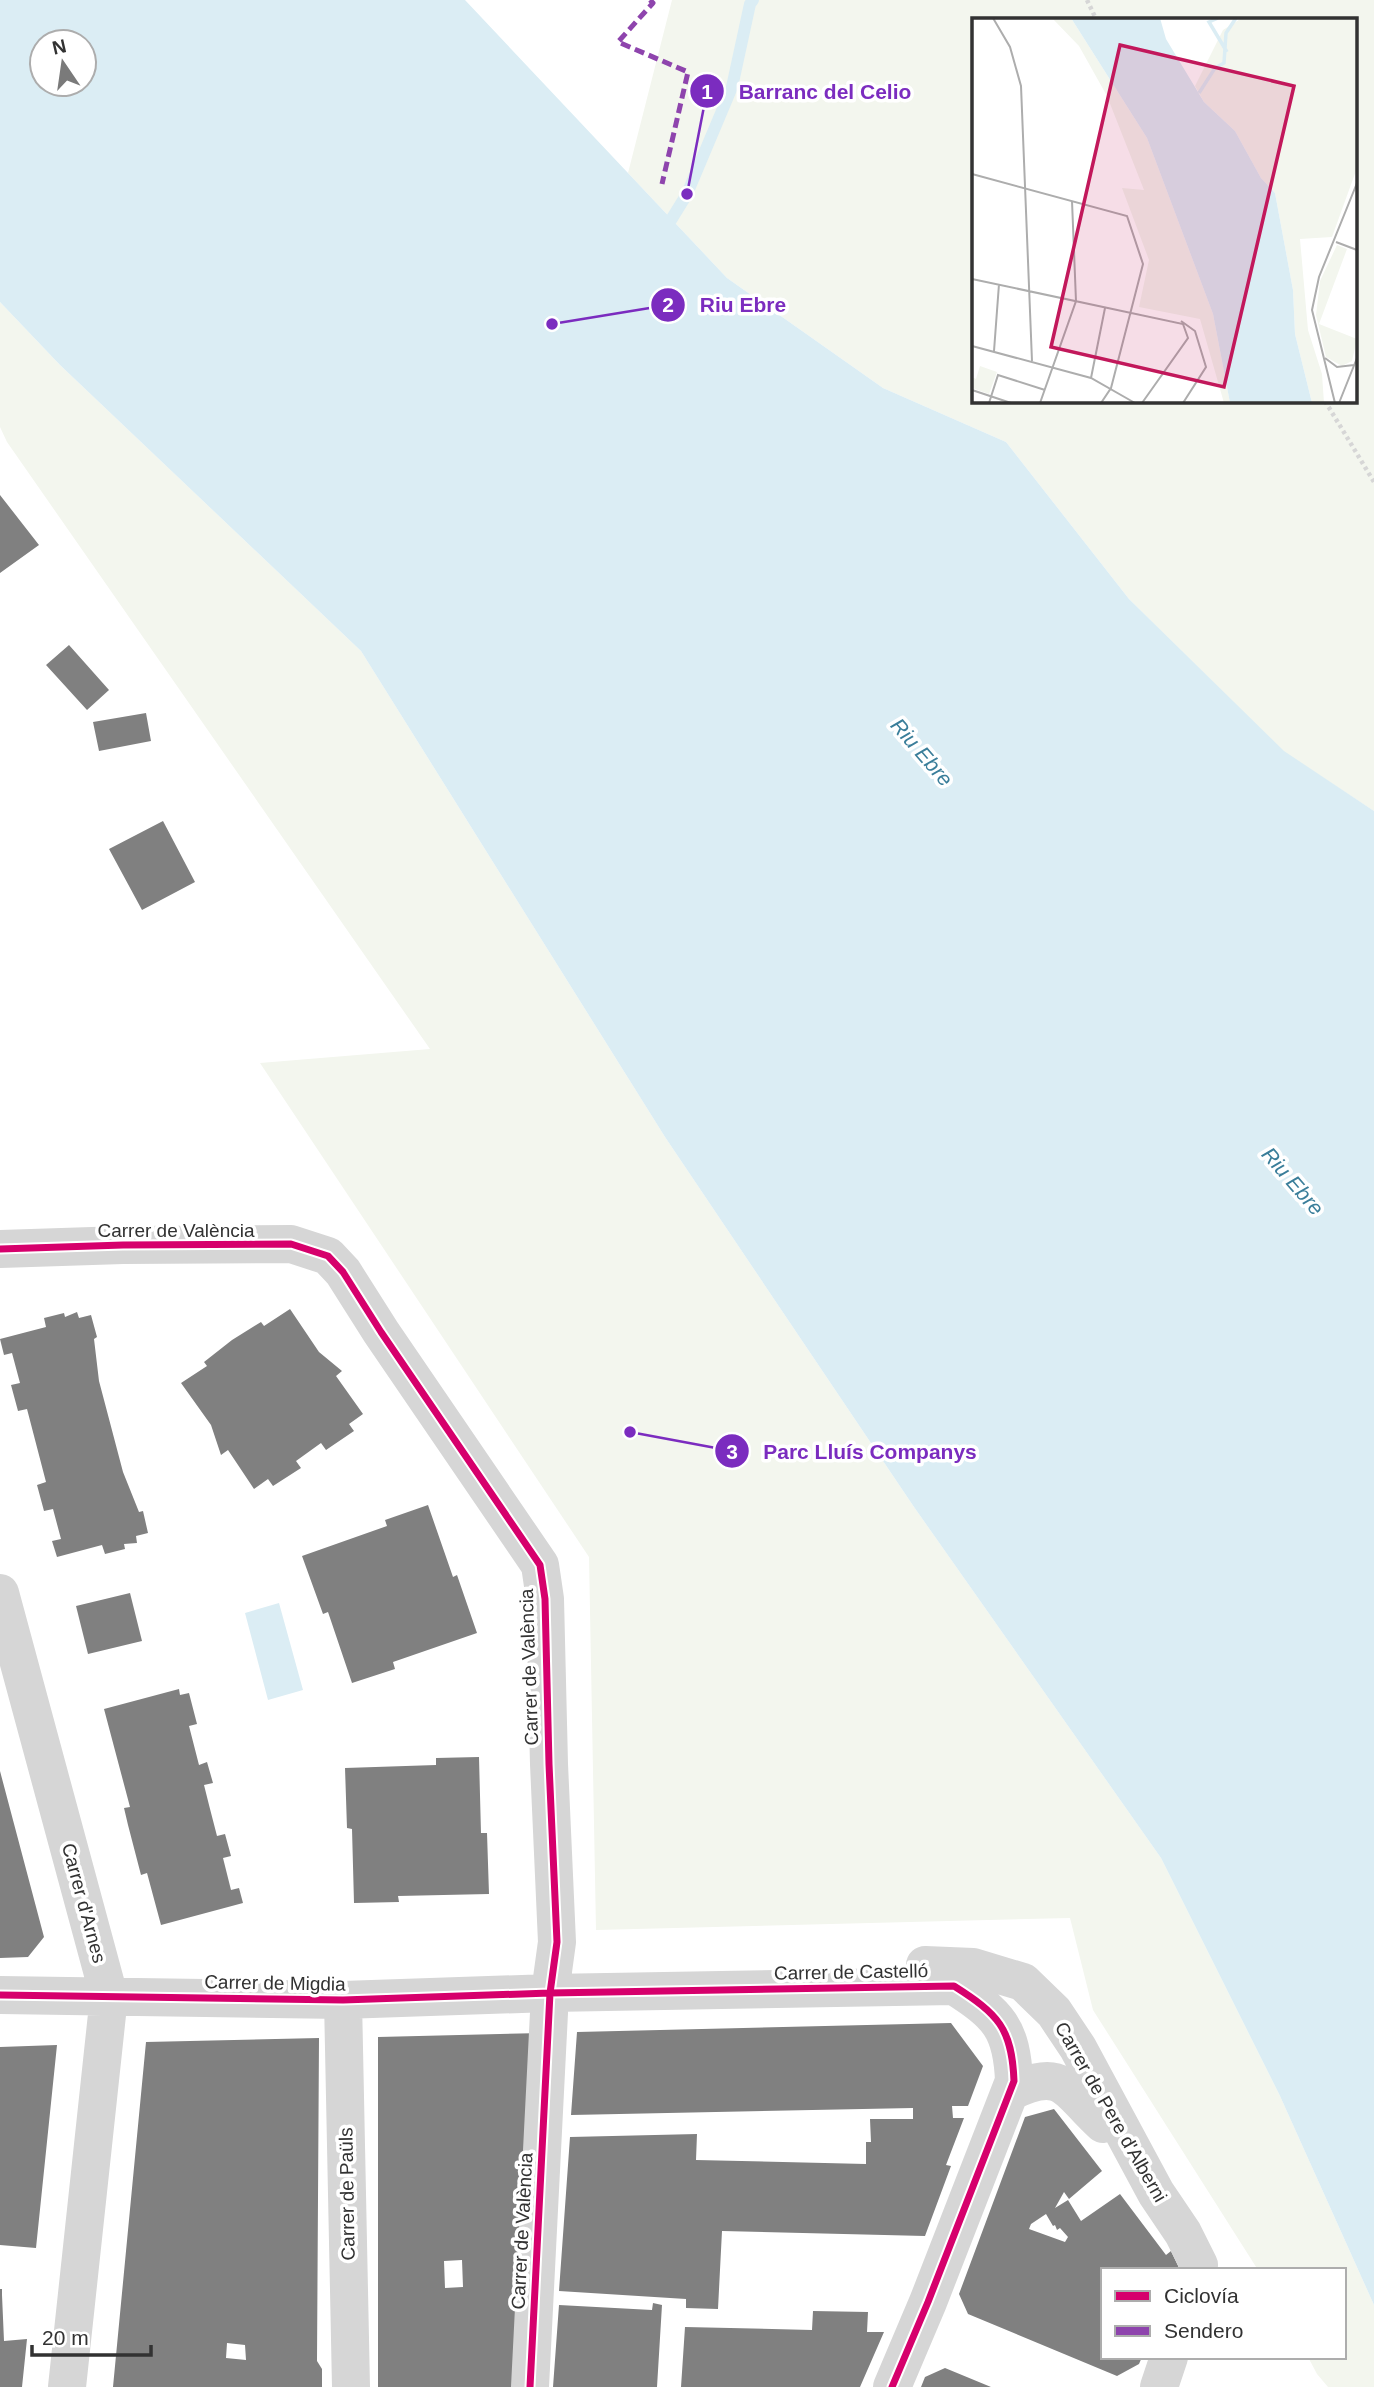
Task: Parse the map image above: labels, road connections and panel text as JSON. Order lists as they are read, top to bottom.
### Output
{
  "streets": {
    "street": [
      "Carrer de València",
      "Carrer d'Arnes",
      "Carrer de Castelló",
      "Carrer de Migdia",
      "Carrer de Pere d'Alberni",
      "Carrer de Paüls"
    ]
  },
  "crossings": [
    ["Carrer de València", "Carrer de Castelló"],
    ["Carrer de València", "Carrer de Migdia"],
    ["Carrer de València", "Carrer de Pere d'Alberni"],
    ["Carrer d'Arnes", "Carrer de Migdia"],
    ["Carrer de Castelló", "Carrer de Migdia"],
    ["Carrer de Migdia", "Carrer de Paüls"]
  ],
  "water": ["Riu Ebre"],
  "places": ["Barranc del Celio", "Riu Ebre", "Parc Lluís Companys"],
  "legend": ["Ciclovía", "Sendero"],
  "scale_bar": "20 m",
  "north": "top"
}
